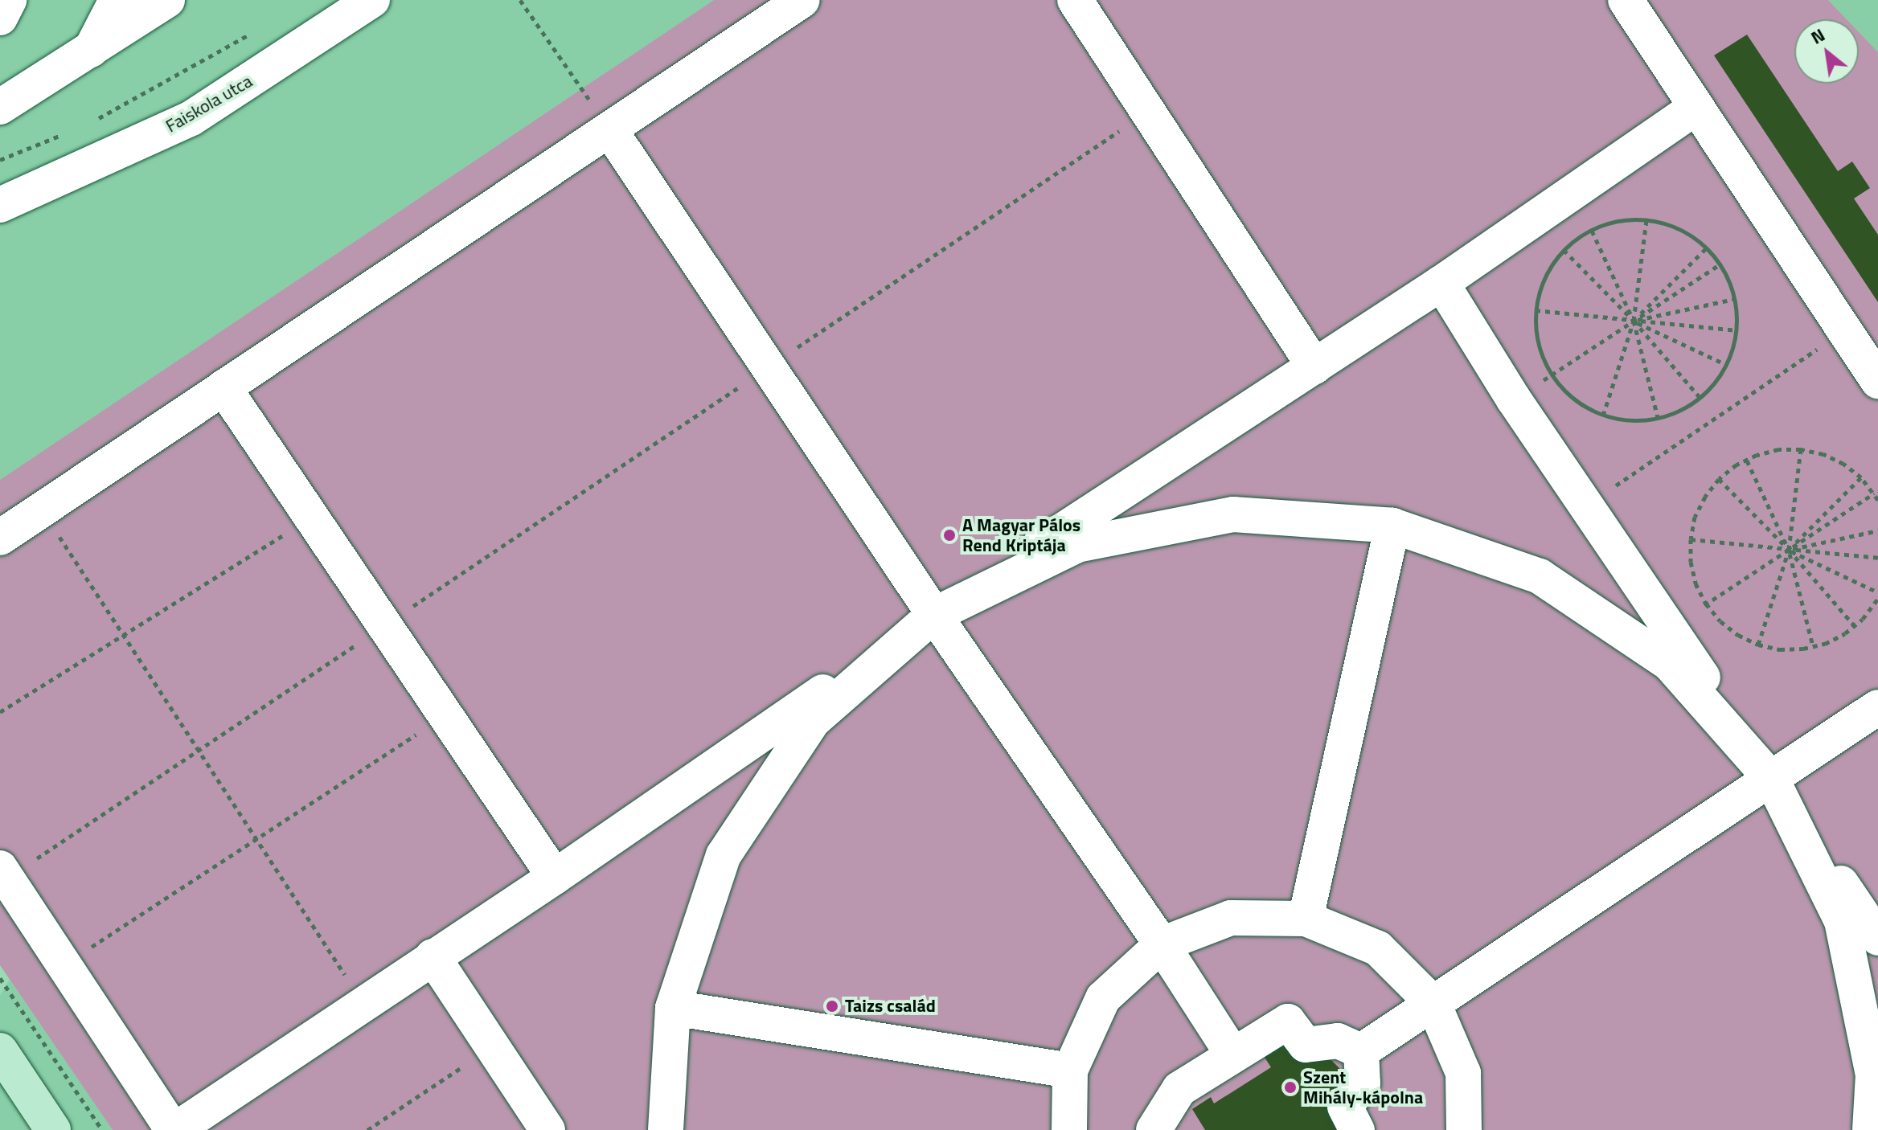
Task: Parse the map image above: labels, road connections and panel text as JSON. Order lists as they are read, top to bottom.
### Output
{
  "streets": {
    "street": ["Faiskola utca"]
  },
  "places": ["A Magyar Pálos Rend Kriptája", "Taizs család", "Szent Mihály-kápolna"],
  "north": "top left"
}
